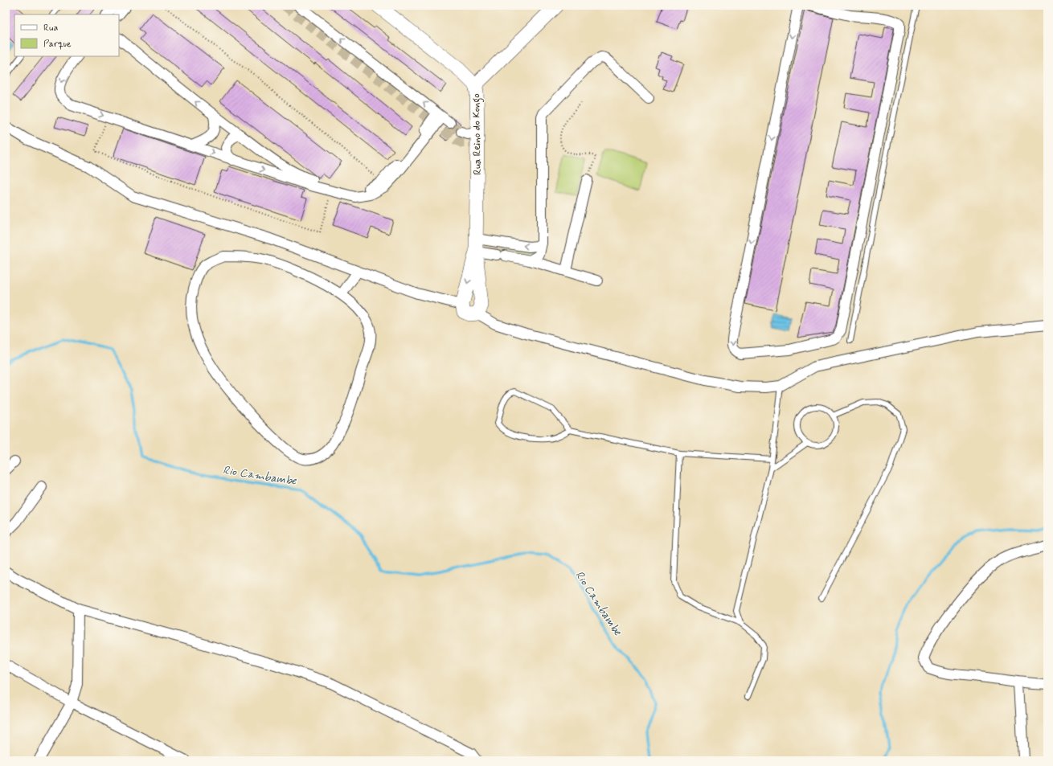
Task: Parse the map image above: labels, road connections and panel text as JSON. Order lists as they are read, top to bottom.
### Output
{
  "streets": {
    "street": ["Rua Reino do Kongo"]
  },
  "water": ["Rio Cambambe"],
  "legend": ["Rua", "Parque"]
}
